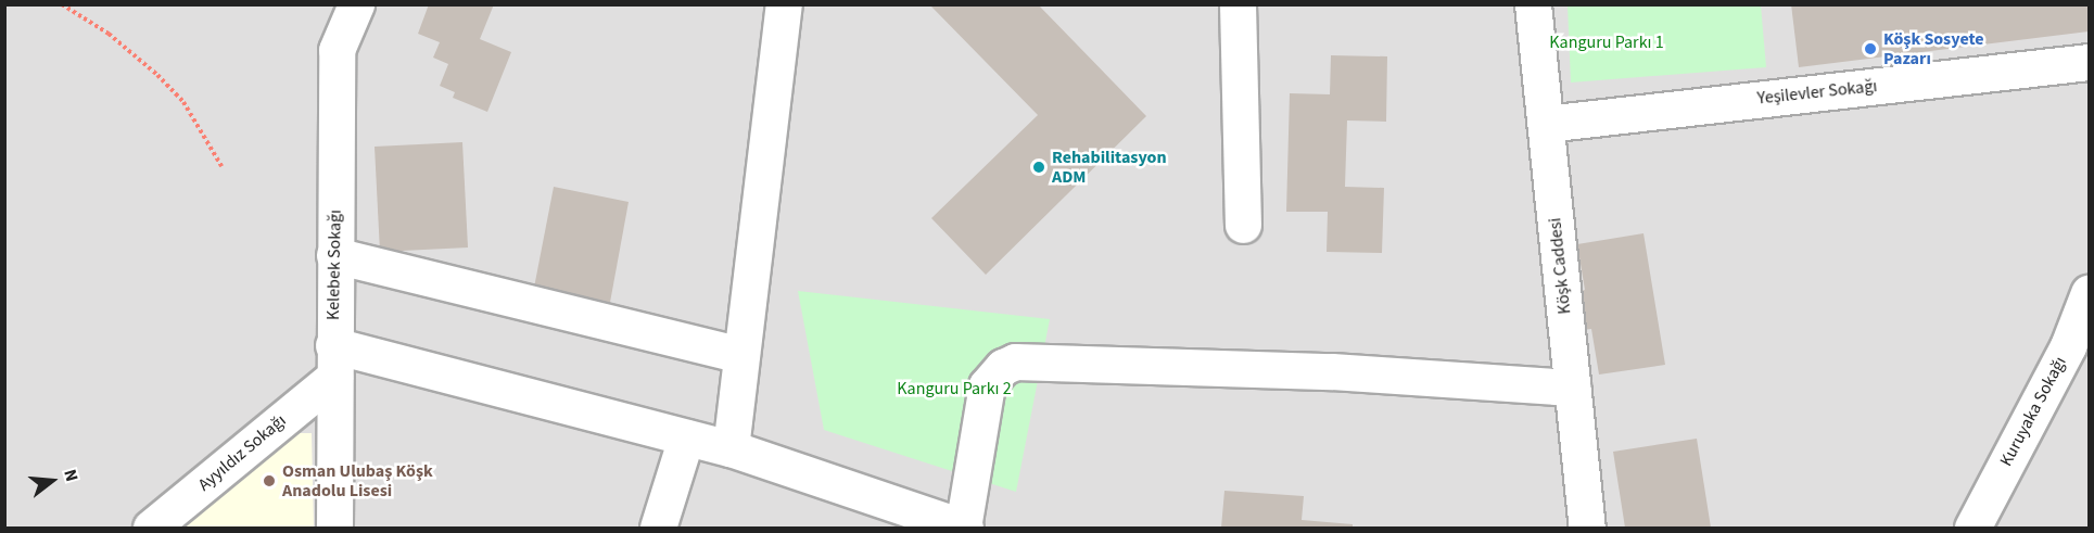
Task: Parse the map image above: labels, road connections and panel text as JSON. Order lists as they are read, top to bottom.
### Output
{
  "streets": {
    "street": [
      "Yeşilevler Sokağı",
      "Kelebek Sokağı",
      "Köşk Caddesi",
      "Kuruyaka Sokağı",
      "Ayyıldız Sokağı"
    ]
  },
  "crossings": [
    ["Yeşilevler Sokağı", "Köşk Caddesi"],
    ["Kelebek Sokağı", "Ayyıldız Sokağı"]
  ],
  "parks": ["Kanguru Parkı 1", "Kanguru Parkı 2"],
  "places": ["Köşk Sosyete Pazarı", "Rehabilitasyon ADM", "Osman Ulubaş Köşk Anadolu Lisesi"],
  "north": "right"
}
